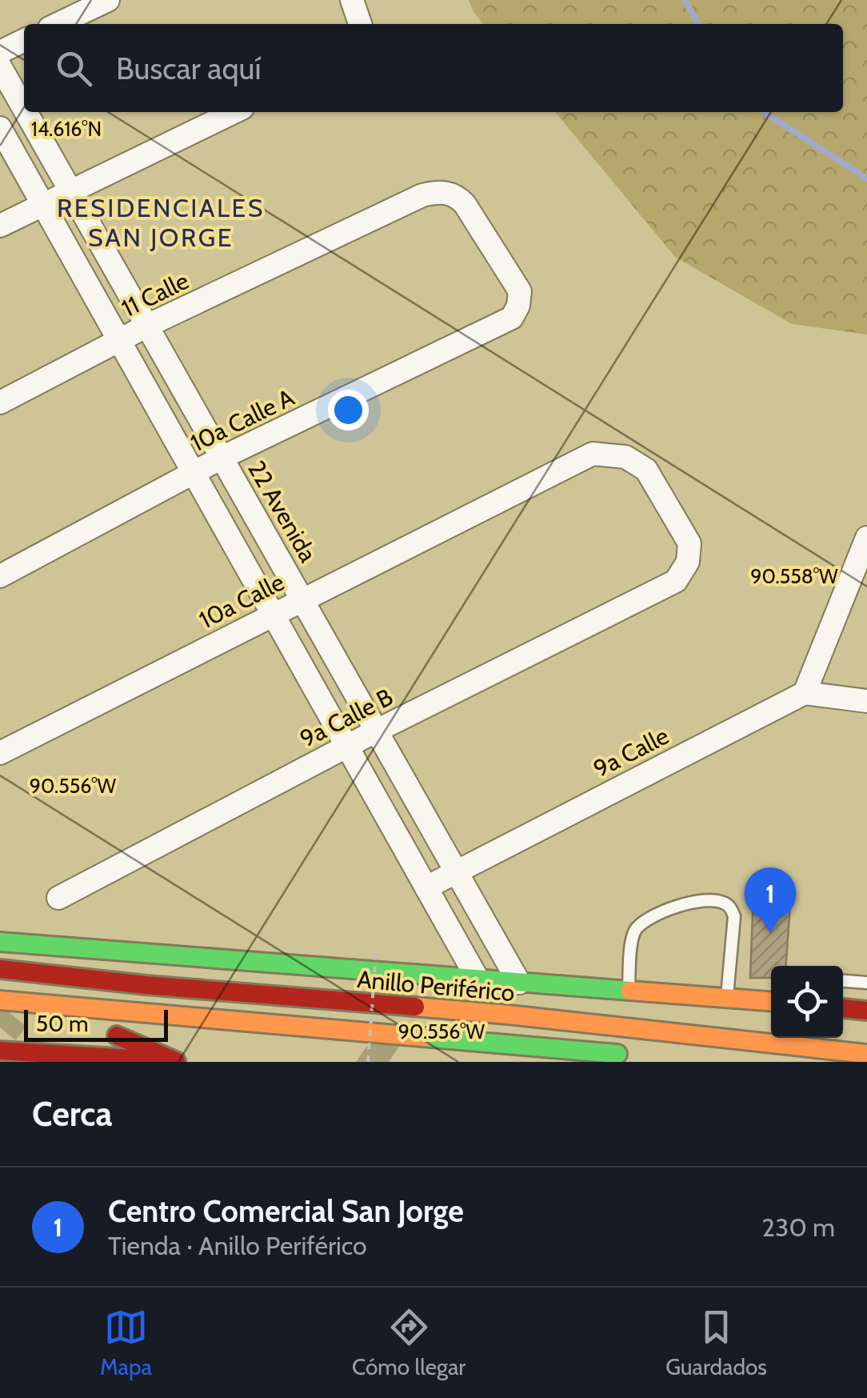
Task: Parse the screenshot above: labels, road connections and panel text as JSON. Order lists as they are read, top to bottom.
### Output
{
  "streets": {
    "main road": ["Anillo Periférico"],
    "street": [
      "11 Calle",
      "10a Calle A",
      "22 Avenida",
      "10a Calle",
      "9a Calle B",
      "9a Calle"
    ]
  },
  "crossings": [
    ["11 Calle", "10a Calle A"],
    ["11 Calle", "22 Avenida"],
    ["10a Calle A", "22 Avenida"],
    ["22 Avenida", "10a Calle"],
    ["22 Avenida", "9a Calle B"],
    ["22 Avenida", "9a Calle"],
    ["22 Avenida", "Anillo Periférico"],
    ["10a Calle", "9a Calle B"]
  ],
  "districts": ["RESIDENCIALES SAN JORGE"],
  "scale_bar": "50 m",
  "page": {
    "search": "Buscar aquí",
    "pins": "1",
    "scale": "50 m",
    "heading": "Cerca",
    "list": [
      {
        "mark": "1",
        "name": "Centro Comercial San Jorge",
        "note": "Tienda · Anillo Periférico",
        "value": "230 m"
      }
    ],
    "nav": ["Mapa", "Cómo llegar", "Guardados"]
  },
  "coordinates": ["14.616°N", "90.558°W", "90.556°W"]
}
